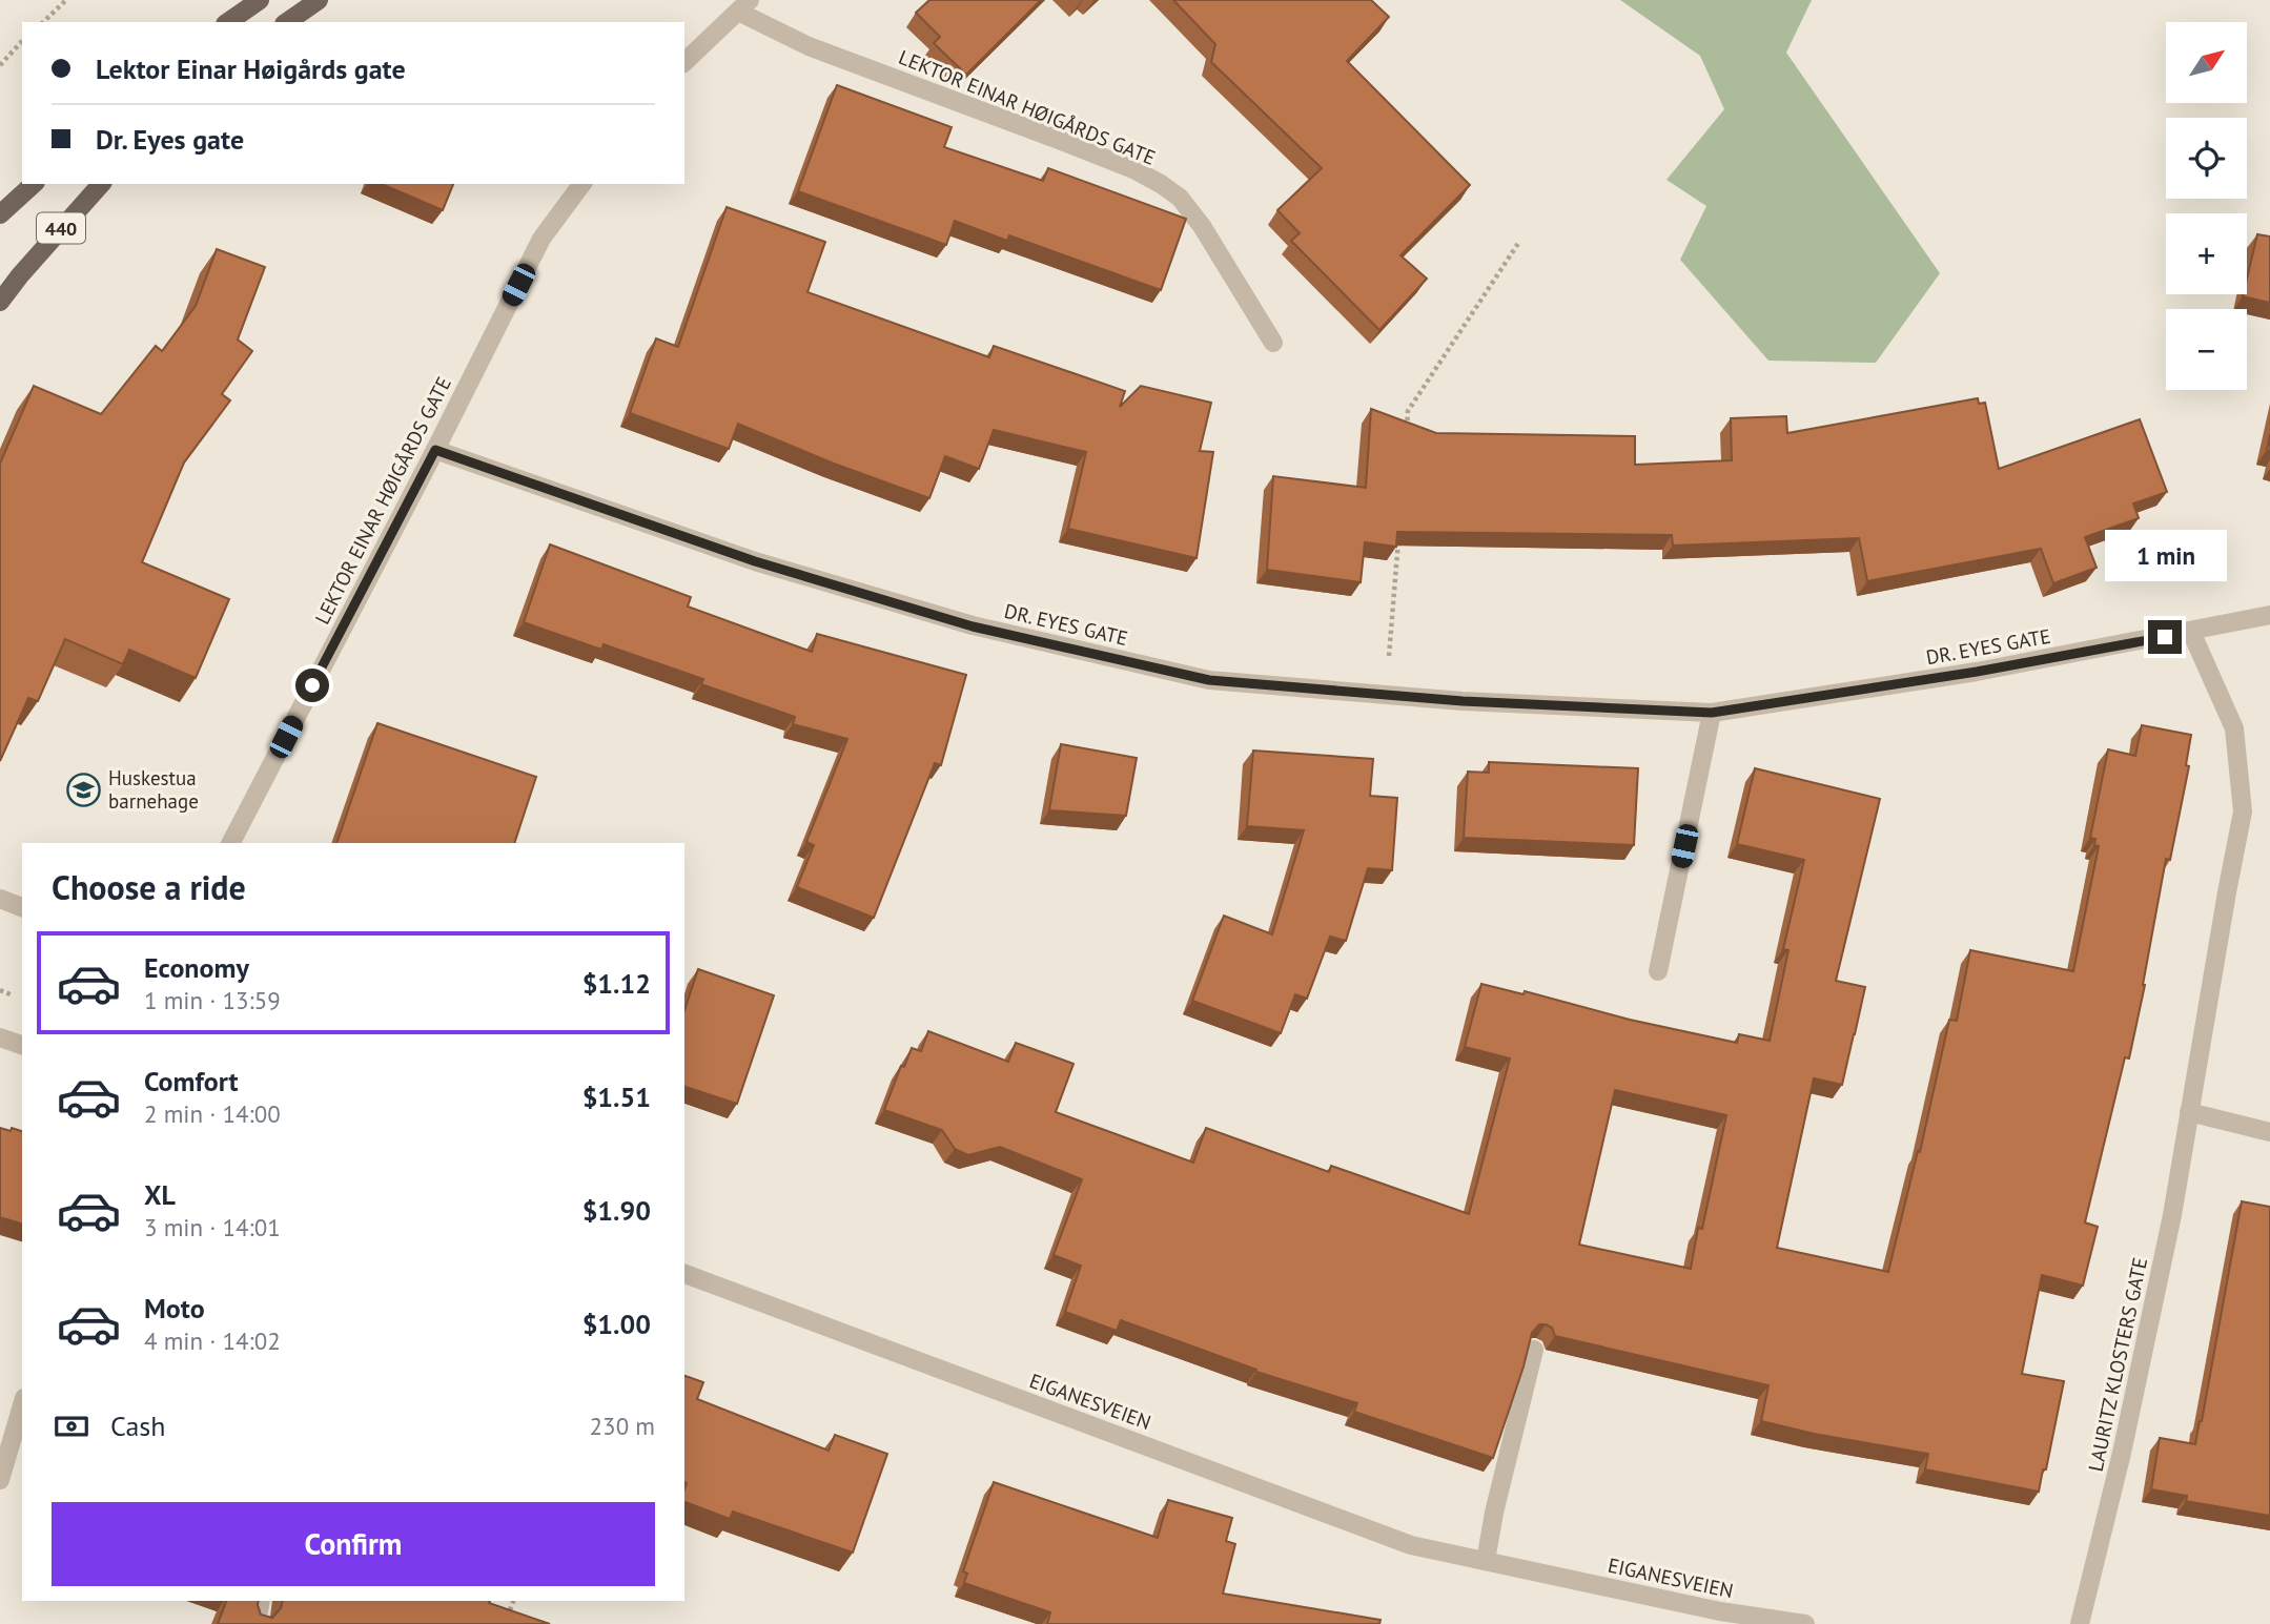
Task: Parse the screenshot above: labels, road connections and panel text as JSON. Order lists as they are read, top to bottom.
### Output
{
  "streets": {
    "main road": ["440"],
    "street": [
      "LEKTOR EINAR HØIGÅRDS GATE",
      "DR. EYES GATE",
      "LAURITZ KLOSTERS GATE",
      "EIGANESVEIEN"
    ]
  },
  "crossings": [
    ["LEKTOR EINAR HØIGÅRDS GATE", "DR. EYES GATE"],
    ["DR. EYES GATE", "LAURITZ KLOSTERS GATE"]
  ],
  "places": {
    "school or university": ["Huskestua barnehage"]
  },
  "north": "top right",
  "page": {
    "map_buttons": ["+", "−"],
    "banner": ["Lektor Einar Høigårds gate", "Dr. Eyes gate"],
    "bubble": "1 min",
    "heading": "Choose a ride",
    "list": [
      {
        "name": "Economy",
        "note": "1 min · 13:59",
        "value": "$1.12"
      },
      {
        "name": "Comfort",
        "note": "2 min · 14:00",
        "value": "$1.51"
      },
      {
        "name": "XL",
        "note": "3 min · 14:01",
        "value": "$1.90"
      },
      {
        "name": "Moto",
        "note": "4 min · 14:02",
        "value": "$1.00"
      }
    ],
    "pay": ["Cash", "230 m"],
    "buttons": "Confirm"
  }
}
